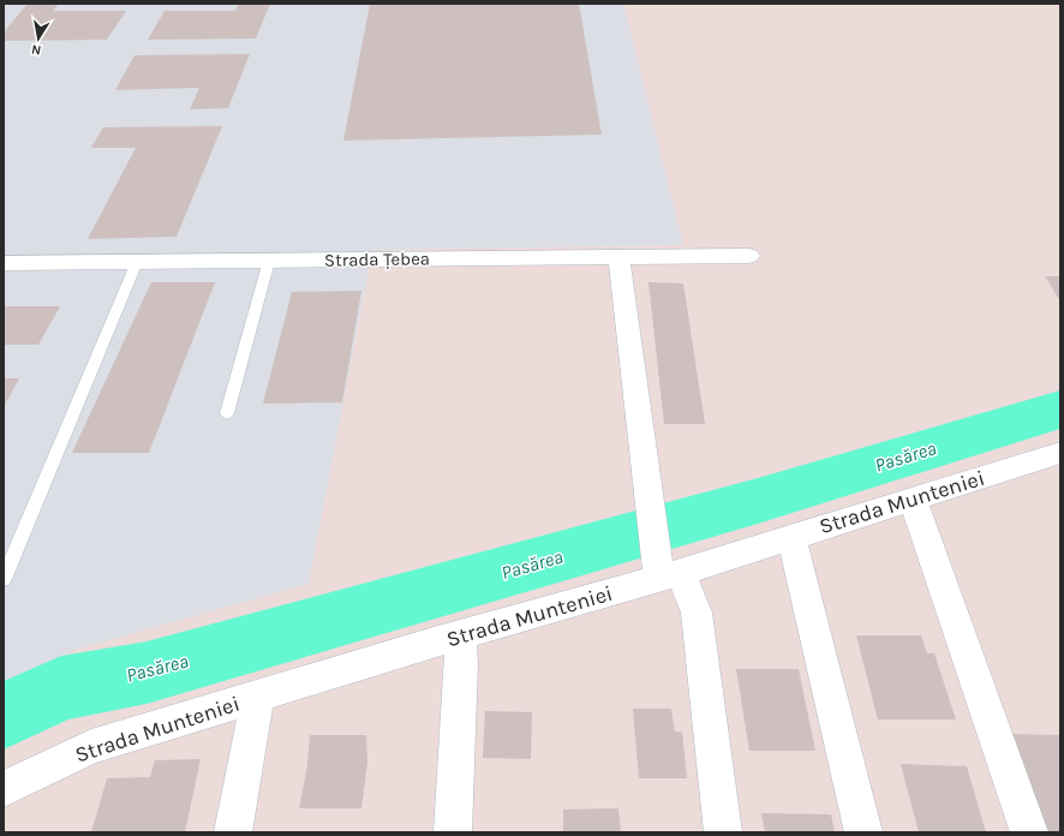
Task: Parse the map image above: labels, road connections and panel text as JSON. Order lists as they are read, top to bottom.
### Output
{
  "streets": {
    "street": ["Strada Țebea", "Strada Munteniei"]
  },
  "water": ["Pasărea"],
  "north": "bottom"
}
